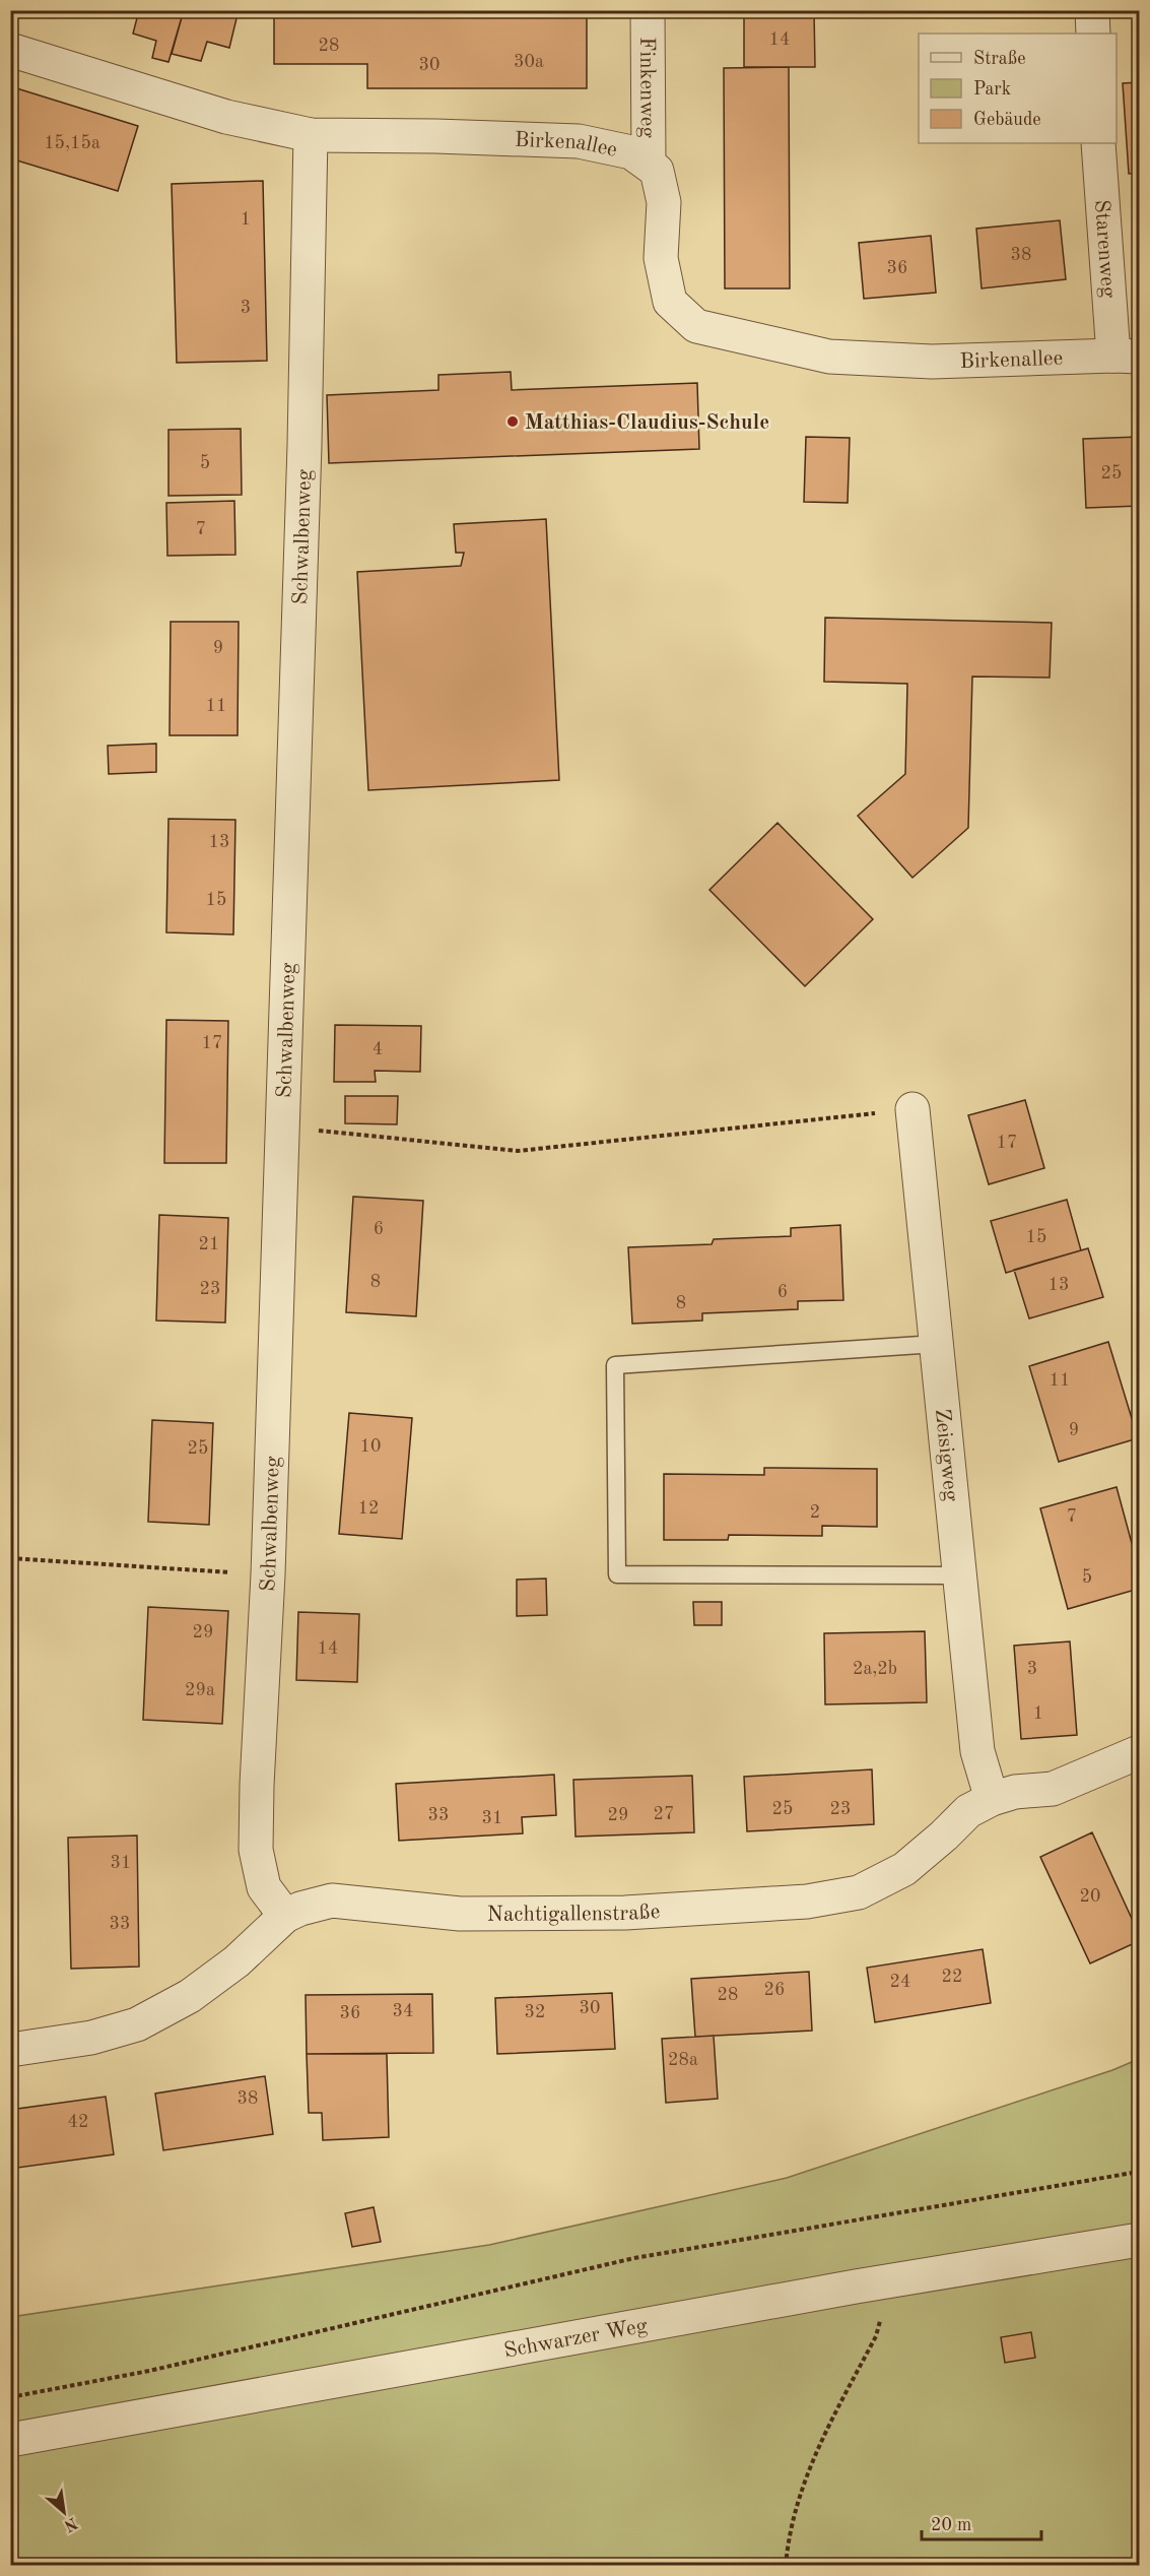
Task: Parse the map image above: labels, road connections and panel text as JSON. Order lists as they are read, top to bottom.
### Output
{
  "streets": {
    "street": [
      "Finkenweg",
      "Birkenallee",
      "Starenweg",
      "Schwalbenweg",
      "Zeisigweg",
      "Nachtigallenstraße",
      "Schwarzer Weg"
    ]
  },
  "crossings": [
    ["Finkenweg", "Birkenallee"],
    ["Birkenallee", "Starenweg"],
    ["Birkenallee", "Schwalbenweg"],
    ["Schwalbenweg", "Nachtigallenstraße"],
    ["Zeisigweg", "Nachtigallenstraße"]
  ],
  "places": ["Matthias-Claudius-Schule"],
  "house_numbers": [
    "14",
    "28",
    "30a",
    "30",
    "15,15a",
    "1",
    "38",
    "36",
    "3",
    "5",
    "25",
    "7",
    "9",
    "11",
    "13",
    "15",
    "17",
    "4",
    "17",
    "6",
    "15",
    "21",
    "8",
    "13",
    "23",
    "6",
    "8",
    "11",
    "9",
    "10",
    "25",
    "12",
    "2",
    "7",
    "5",
    "29",
    "14",
    "2a,2b",
    "3",
    "29a",
    "1",
    "25",
    "23",
    "27",
    "33",
    "29",
    "31",
    "31",
    "20",
    "33",
    "22",
    "24",
    "26",
    "28",
    "30",
    "34",
    "32",
    "36",
    "28a",
    "38",
    "42"
  ],
  "legend": ["Straße", "Park", "Gebäude"],
  "scale_bar": "20 m",
  "north": "bottom right"
}
